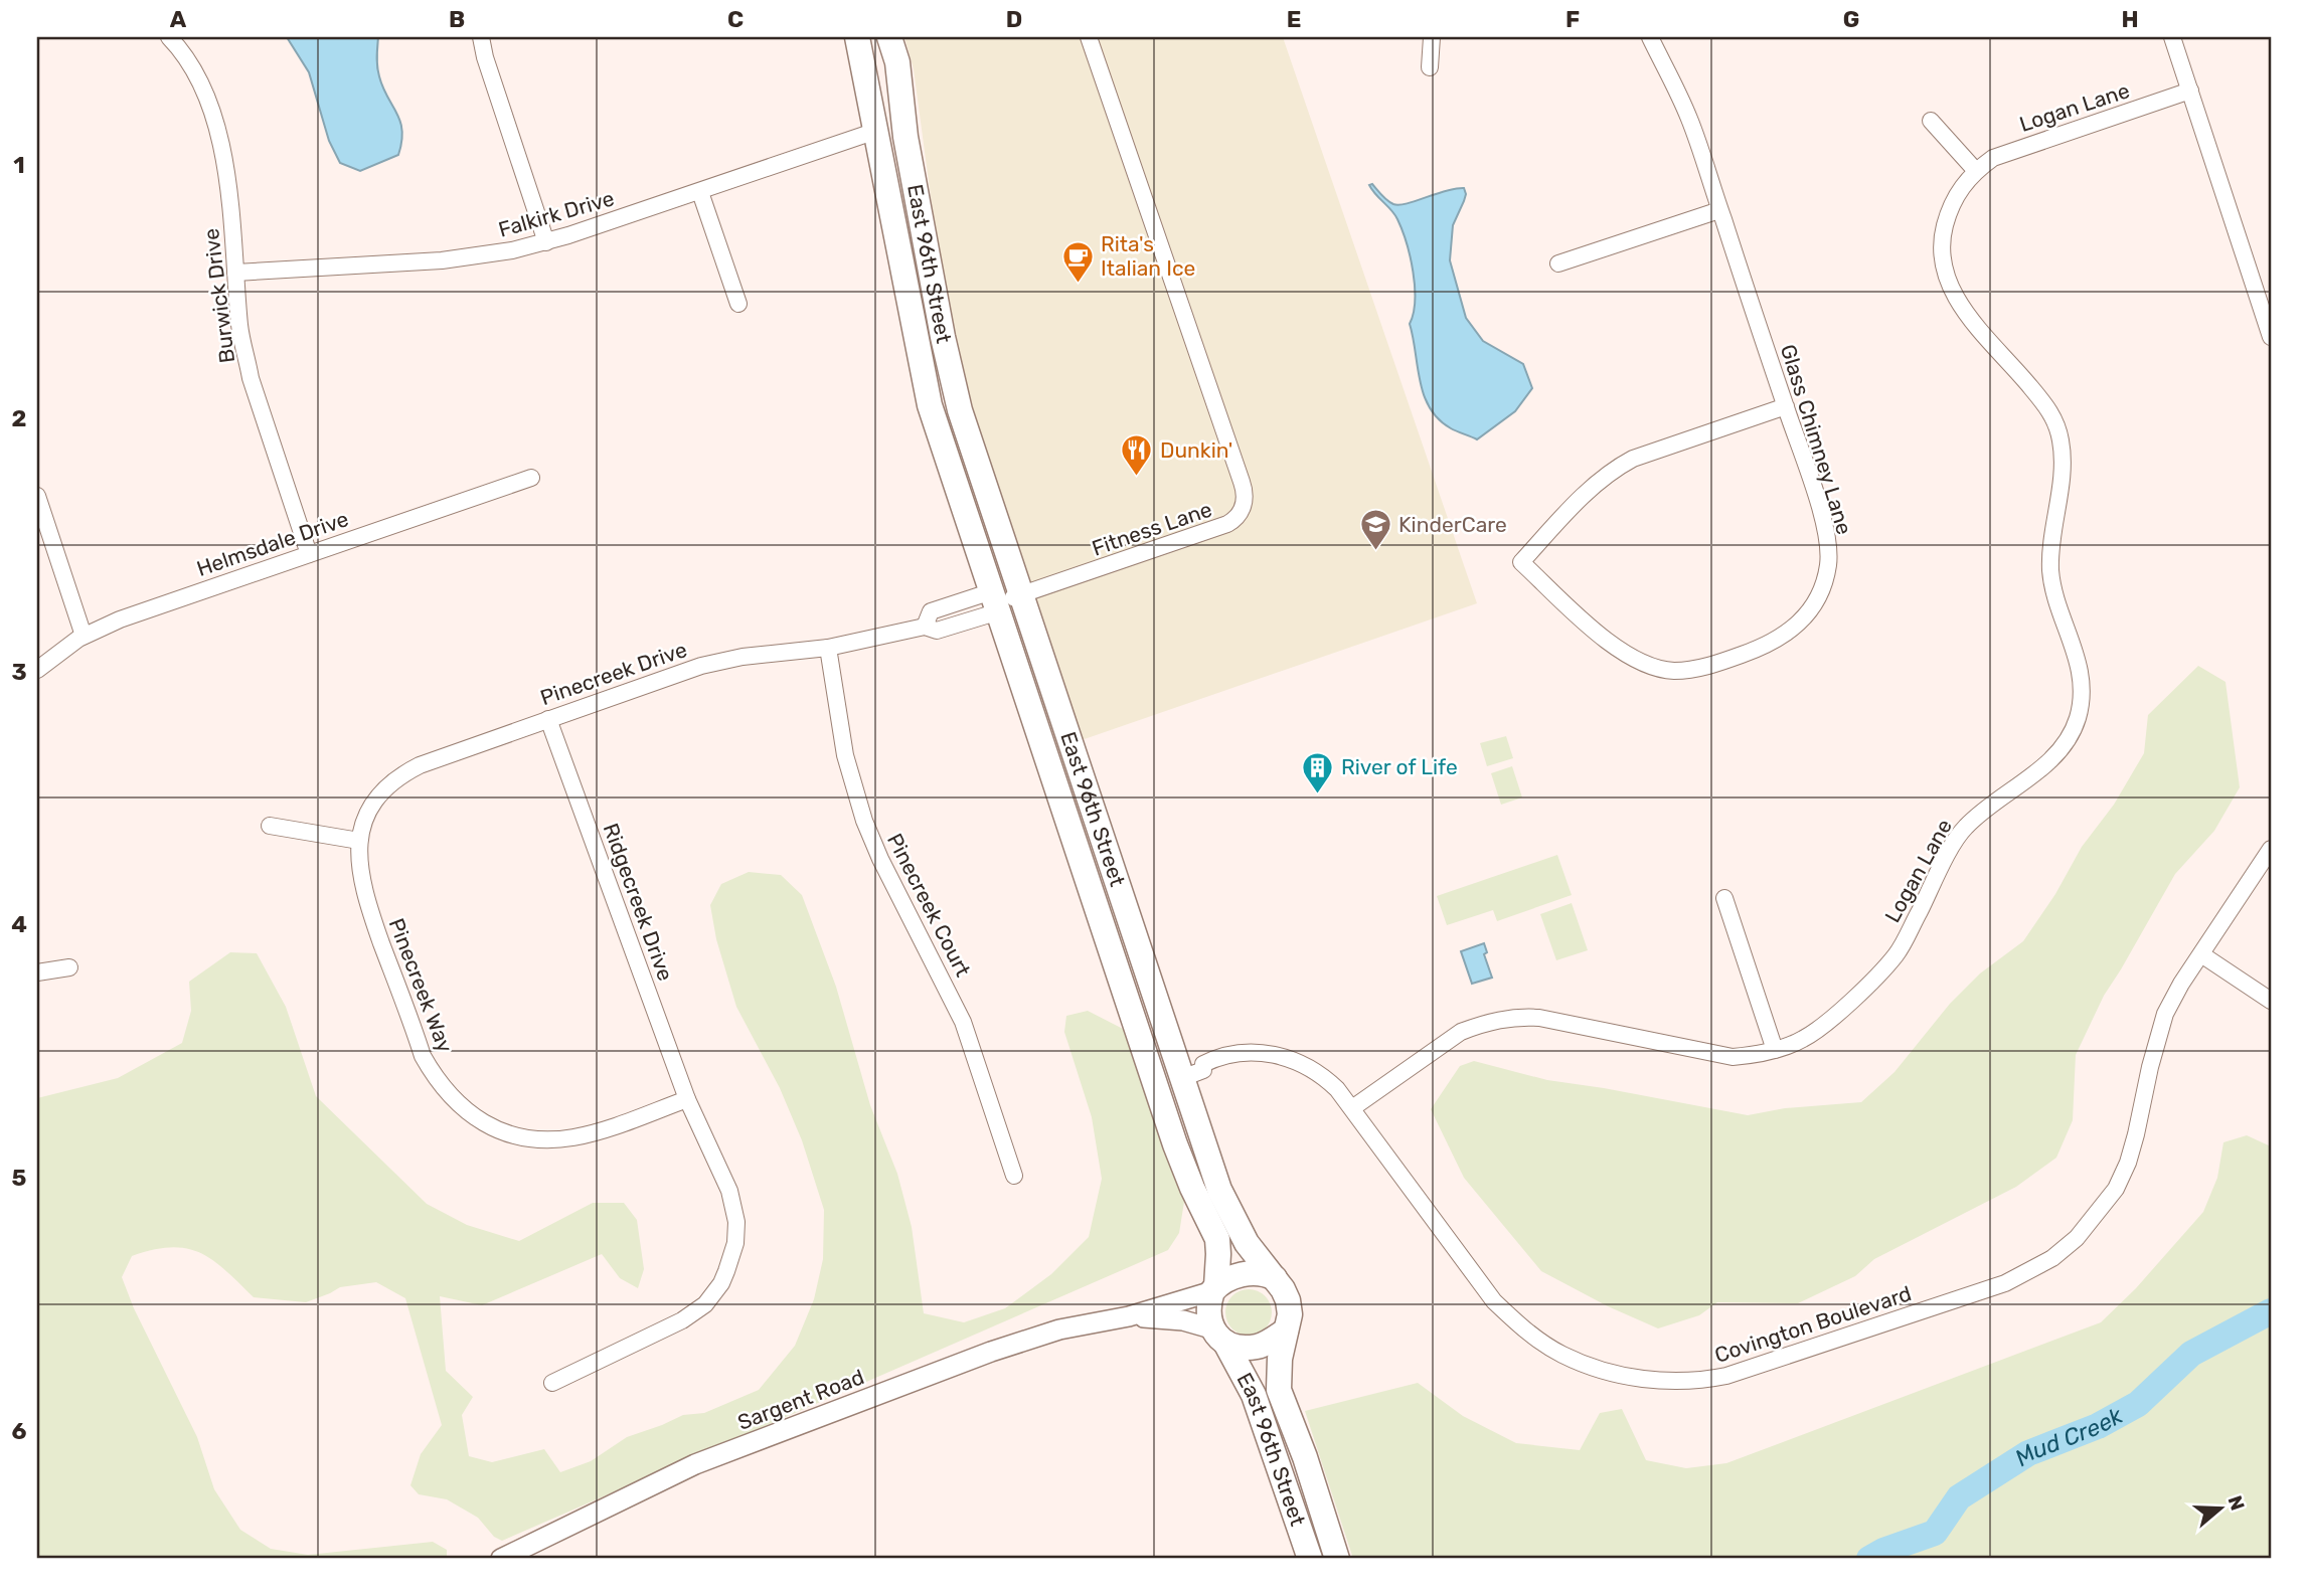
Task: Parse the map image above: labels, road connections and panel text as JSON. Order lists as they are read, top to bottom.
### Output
{
  "streets": {
    "main road": ["East 96th Street"],
    "street": [
      "Logan Lane",
      "Falkirk Drive",
      "Burwick Drive",
      "Glass Chimney Lane",
      "Fitness Lane",
      "Helmsdale Drive",
      "Pinecreek Drive",
      "Ridgecreek Drive",
      "Pinecreek Court",
      "Pinecreek Way",
      "Covington Boulevard",
      "Sargent Road"
    ]
  },
  "crossings": [
    ["Logan Lane", "Covington Boulevard"],
    ["Falkirk Drive", "East 96th Street"],
    ["Falkirk Drive", "Burwick Drive"],
    ["East 96th Street", "Fitness Lane"],
    ["East 96th Street", "Pinecreek Drive"],
    ["East 96th Street", "Covington Boulevard"],
    ["East 96th Street", "Sargent Road"],
    ["Burwick Drive", "Helmsdale Drive"],
    ["Fitness Lane", "Pinecreek Drive"],
    ["Pinecreek Drive", "Ridgecreek Drive"],
    ["Pinecreek Drive", "Pinecreek Court"],
    ["Pinecreek Drive", "Pinecreek Way"],
    ["Ridgecreek Drive", "Pinecreek Way"]
  ],
  "water": ["Mud Creek"],
  "places": {
    "cafe": ["Rita's Italian Ice"],
    "restaurant": ["Dunkin'"],
    "school or university": ["KinderCare"],
    "building": ["River of Life"]
  },
  "north": "right",
  "grid": {
    "columns": [
      "A",
      "B",
      "C",
      "D",
      "E",
      "F",
      "G",
      "H"
    ],
    "rows": [
      "1",
      "2",
      "3",
      "4",
      "5",
      "6"
    ]
  }
}
